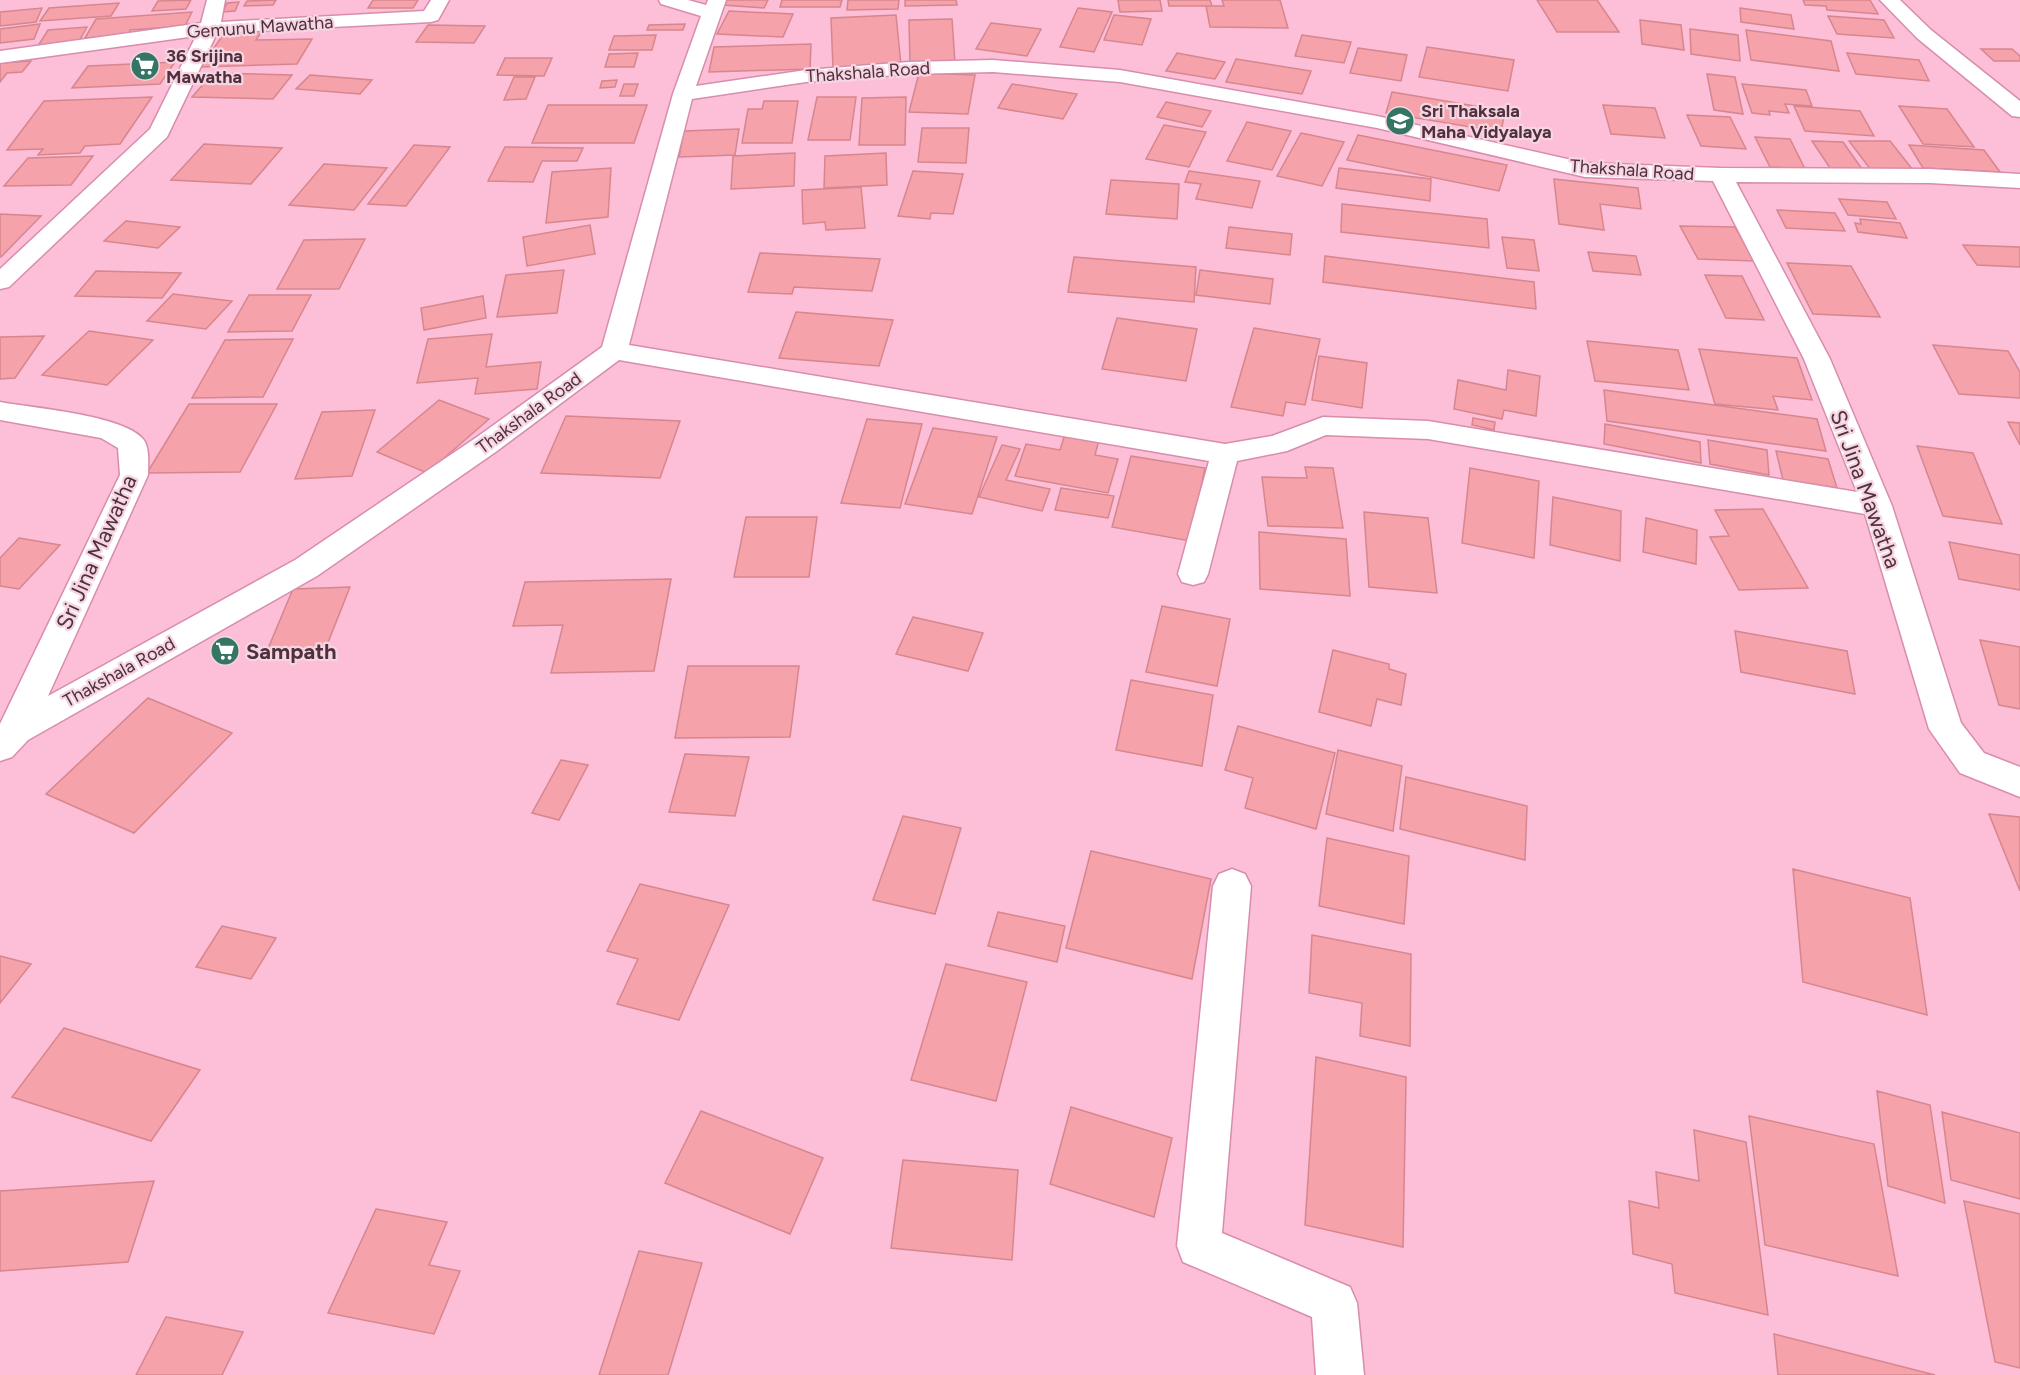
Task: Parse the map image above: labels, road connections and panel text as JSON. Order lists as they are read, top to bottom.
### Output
{
  "streets": {
    "street": ["Gemunu Mawatha", "Thakshala Road", "Sri Jina Mawatha"]
  },
  "crossings": [
    ["Thakshala Road", "Sri Jina Mawatha"]
  ],
  "places": {
    "supermarket": ["36 Srijina Mawatha", "Sampath"],
    "school or university": ["Sri Thaksala Maha Vidyalaya"]
  }
}
